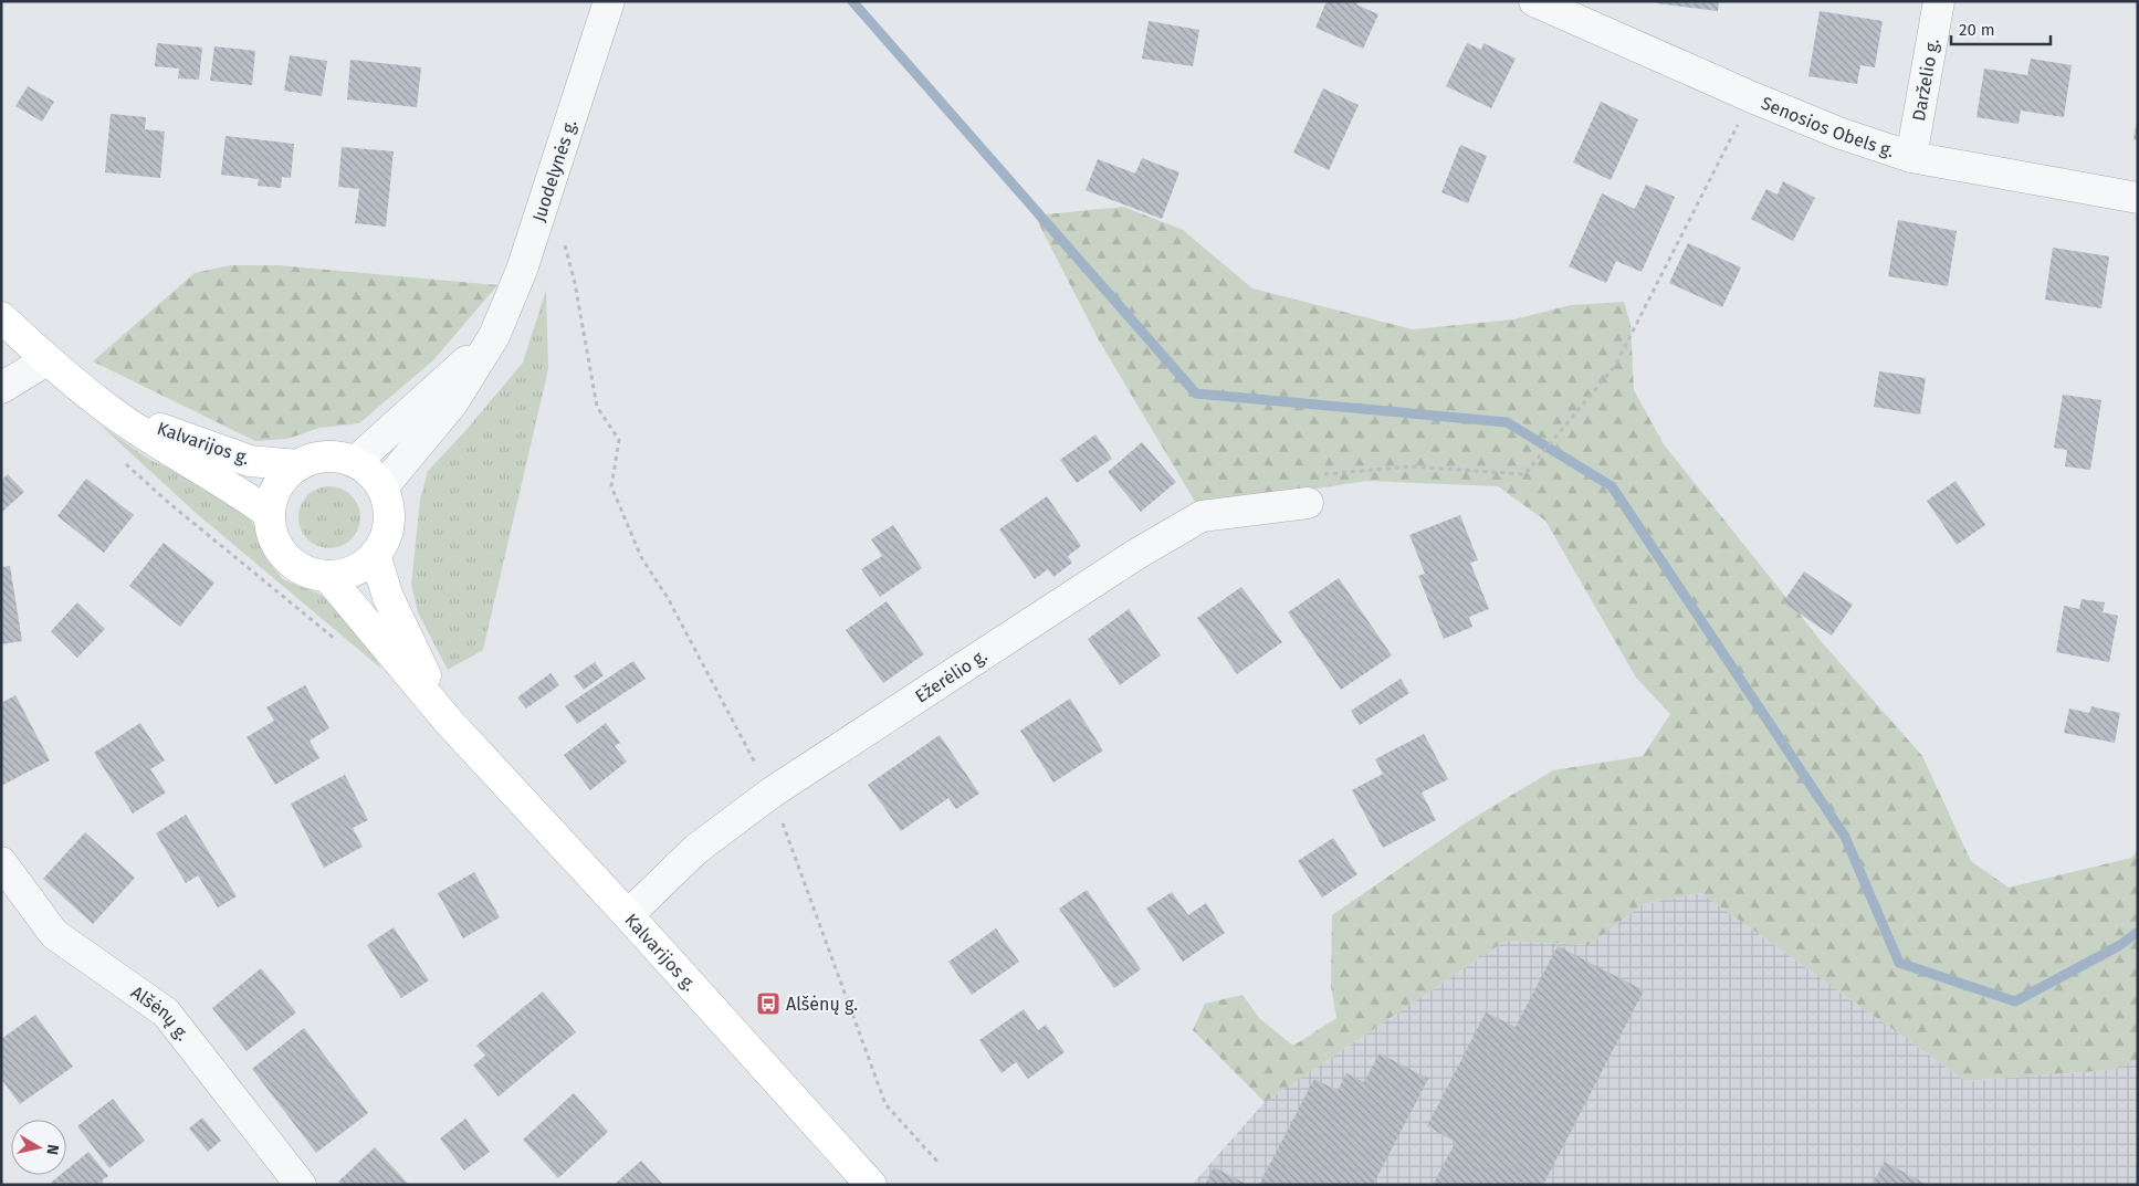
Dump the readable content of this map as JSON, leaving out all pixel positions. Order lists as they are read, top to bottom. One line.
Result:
{"streets":{"main road":["Kalvarijos g."],"street":["Darželio g.","Senosios Obels g.","Juodelynės g.","Ežerėlio g.","Alšėnų g."]},"crossings":[["Darželio g.","Senosios Obels g."],["Juodelynės g.","Kalvarijos g."],["Kalvarijos g.","Ežerėlio g."]],"places":{"bus stop":["Alšėnų g."]},"scale_bar":"20 m","north":"right"}
